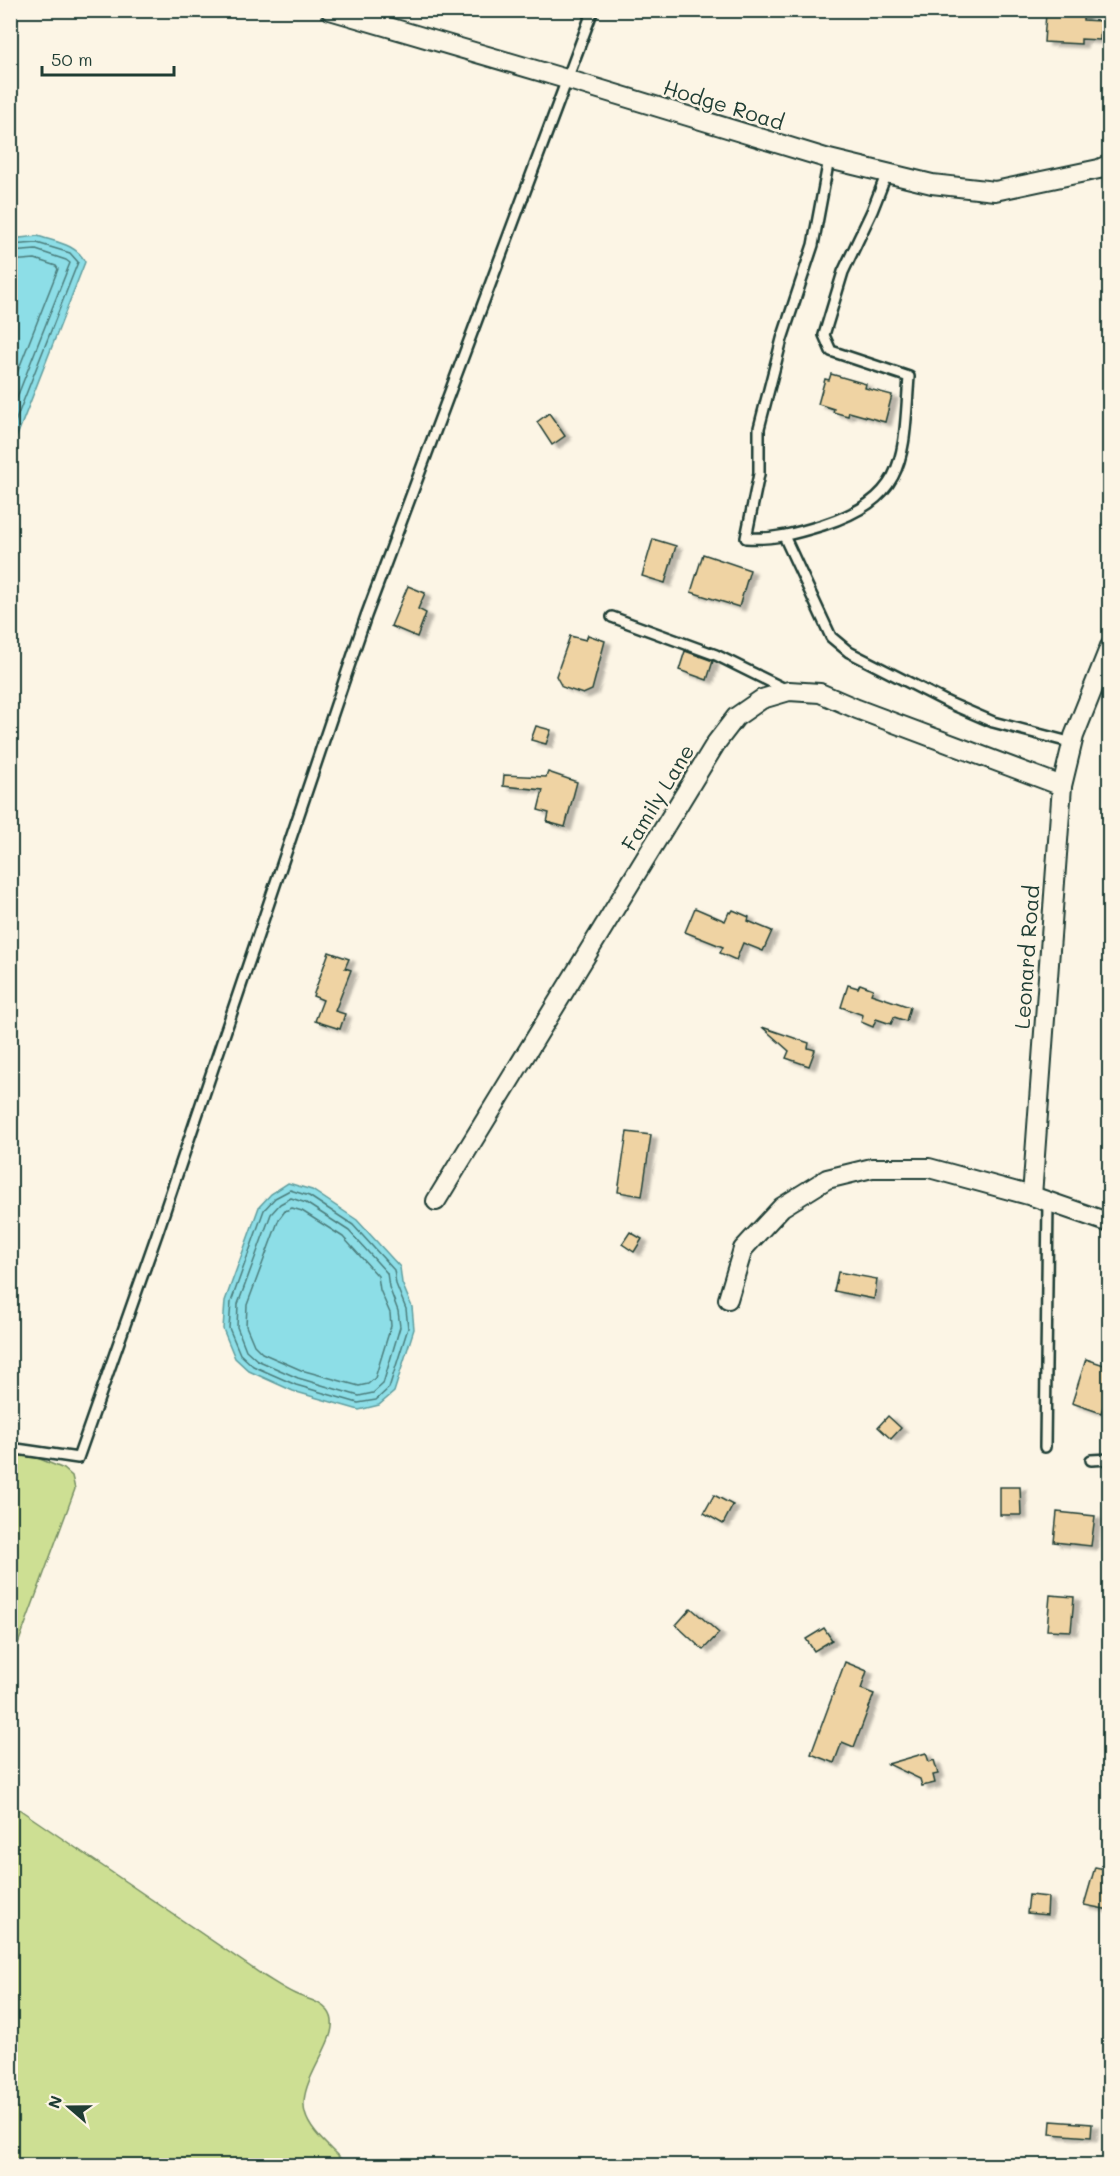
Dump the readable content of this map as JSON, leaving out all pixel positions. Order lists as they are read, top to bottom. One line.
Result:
{"streets":{"street":["Hodge Road","Family Lane","Leonard Road"]},"crossings":[["Family Lane","Leonard Road"]],"scale_bar":"50 m","north":"left"}
